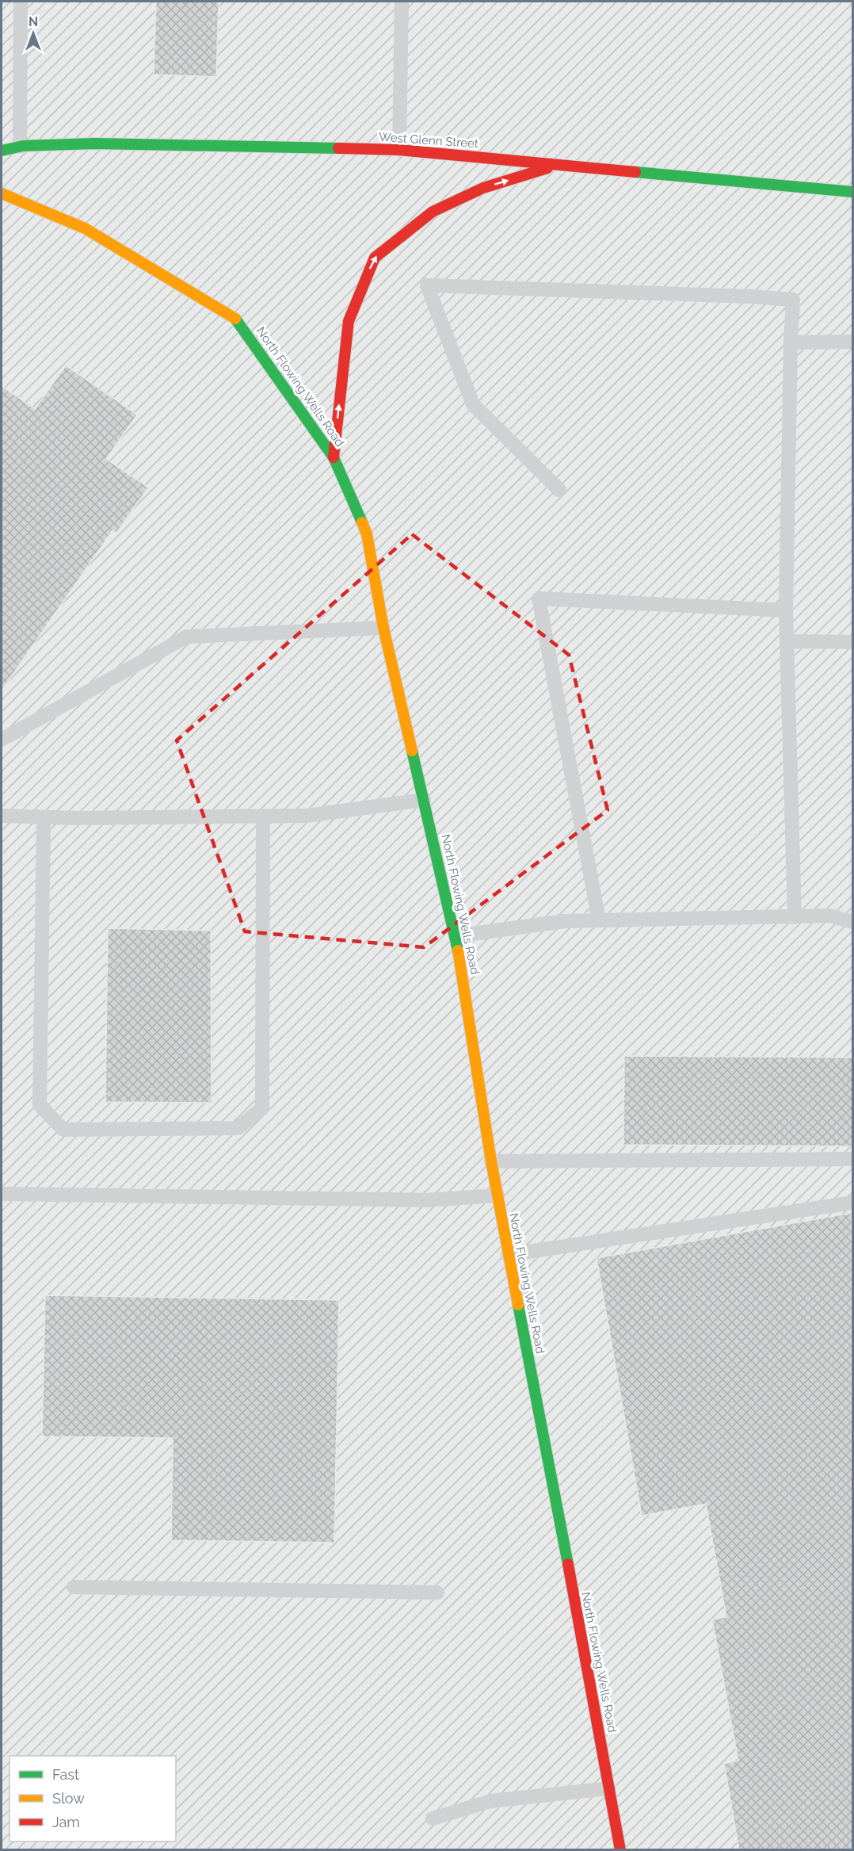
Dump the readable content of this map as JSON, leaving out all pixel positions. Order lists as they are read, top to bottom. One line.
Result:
{"streets":{"street":["West Glenn Street","North Flowing Wells Road"]},"legend":["Fast","Slow","Jam"],"north":"top"}
